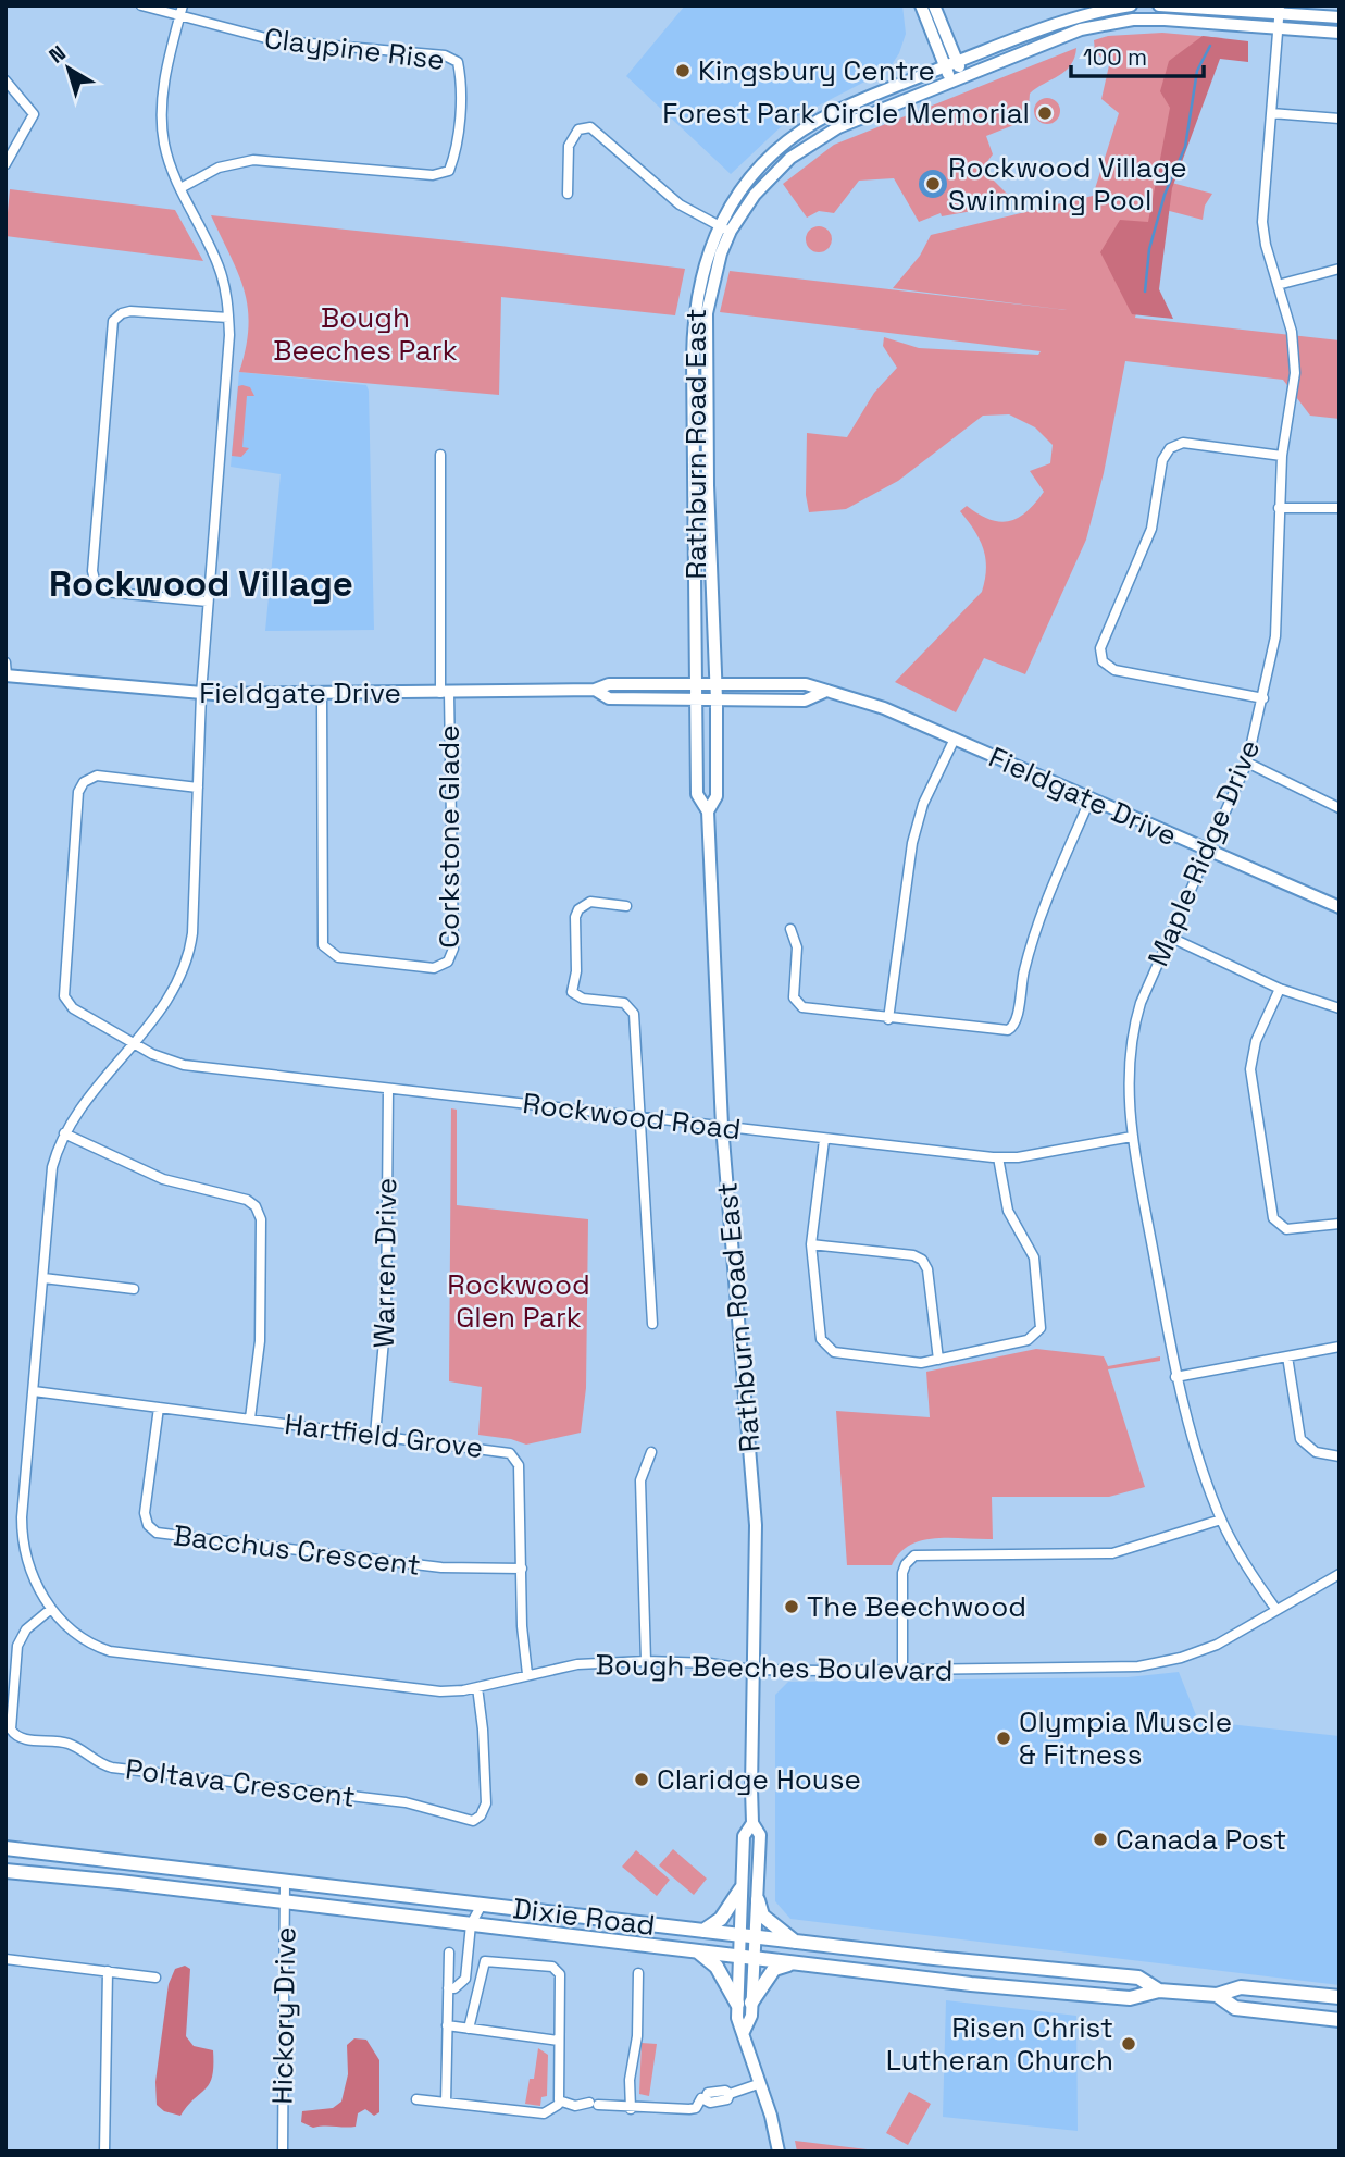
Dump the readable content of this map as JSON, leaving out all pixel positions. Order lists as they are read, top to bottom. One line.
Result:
{"streets":{"main road":["Dixie Road"],"street":["Claypine Rise","Rathburn Road East","Fieldgate Drive","Corkstone Glade","Maple Ridge Drive","Rockwood Road","Warren Drive","Hartfield Grove","Bacchus Crescent","Bough Beeches Boulevard","Poltava Crescent","Hickory Drive"]},"crossings":[["Claypine Rise","Bough Beeches Boulevard"],["Rathburn Road East","Fieldgate Drive"],["Rathburn Road East","Maple Ridge Drive"],["Rathburn Road East","Rockwood Road"],["Rathburn Road East","Bough Beeches Boulevard"],["Rathburn Road East","Dixie Road"],["Fieldgate Drive","Corkstone Glade"],["Fieldgate Drive","Maple Ridge Drive"],["Fieldgate Drive","Bough Beeches Boulevard"],["Maple Ridge Drive","Rockwood Road"],["Maple Ridge Drive","Bough Beeches Boulevard"],["Rockwood Road","Warren Drive"],["Rockwood Road","Bough Beeches Boulevard"],["Warren Drive","Hartfield Grove"],["Hartfield Grove","Bacchus Crescent"],["Hartfield Grove","Bough Beeches Boulevard"],["Bough Beeches Boulevard","Poltava Crescent"],["Dixie Road","Hickory Drive"]],"districts":["Rockwood Village"],"parks":["Bough Beeches Park","Rockwood Glen Park"],"places":["Kingsbury Centre","Forest Park Circle Memorial","Rockwood Village Swimming Pool","The Beechwood","Olympia Muscle & Fitness","Claridge House","Canada Post","Risen Christ Lutheran Church"],"scale_bar":"100 m","north":"top left"}
